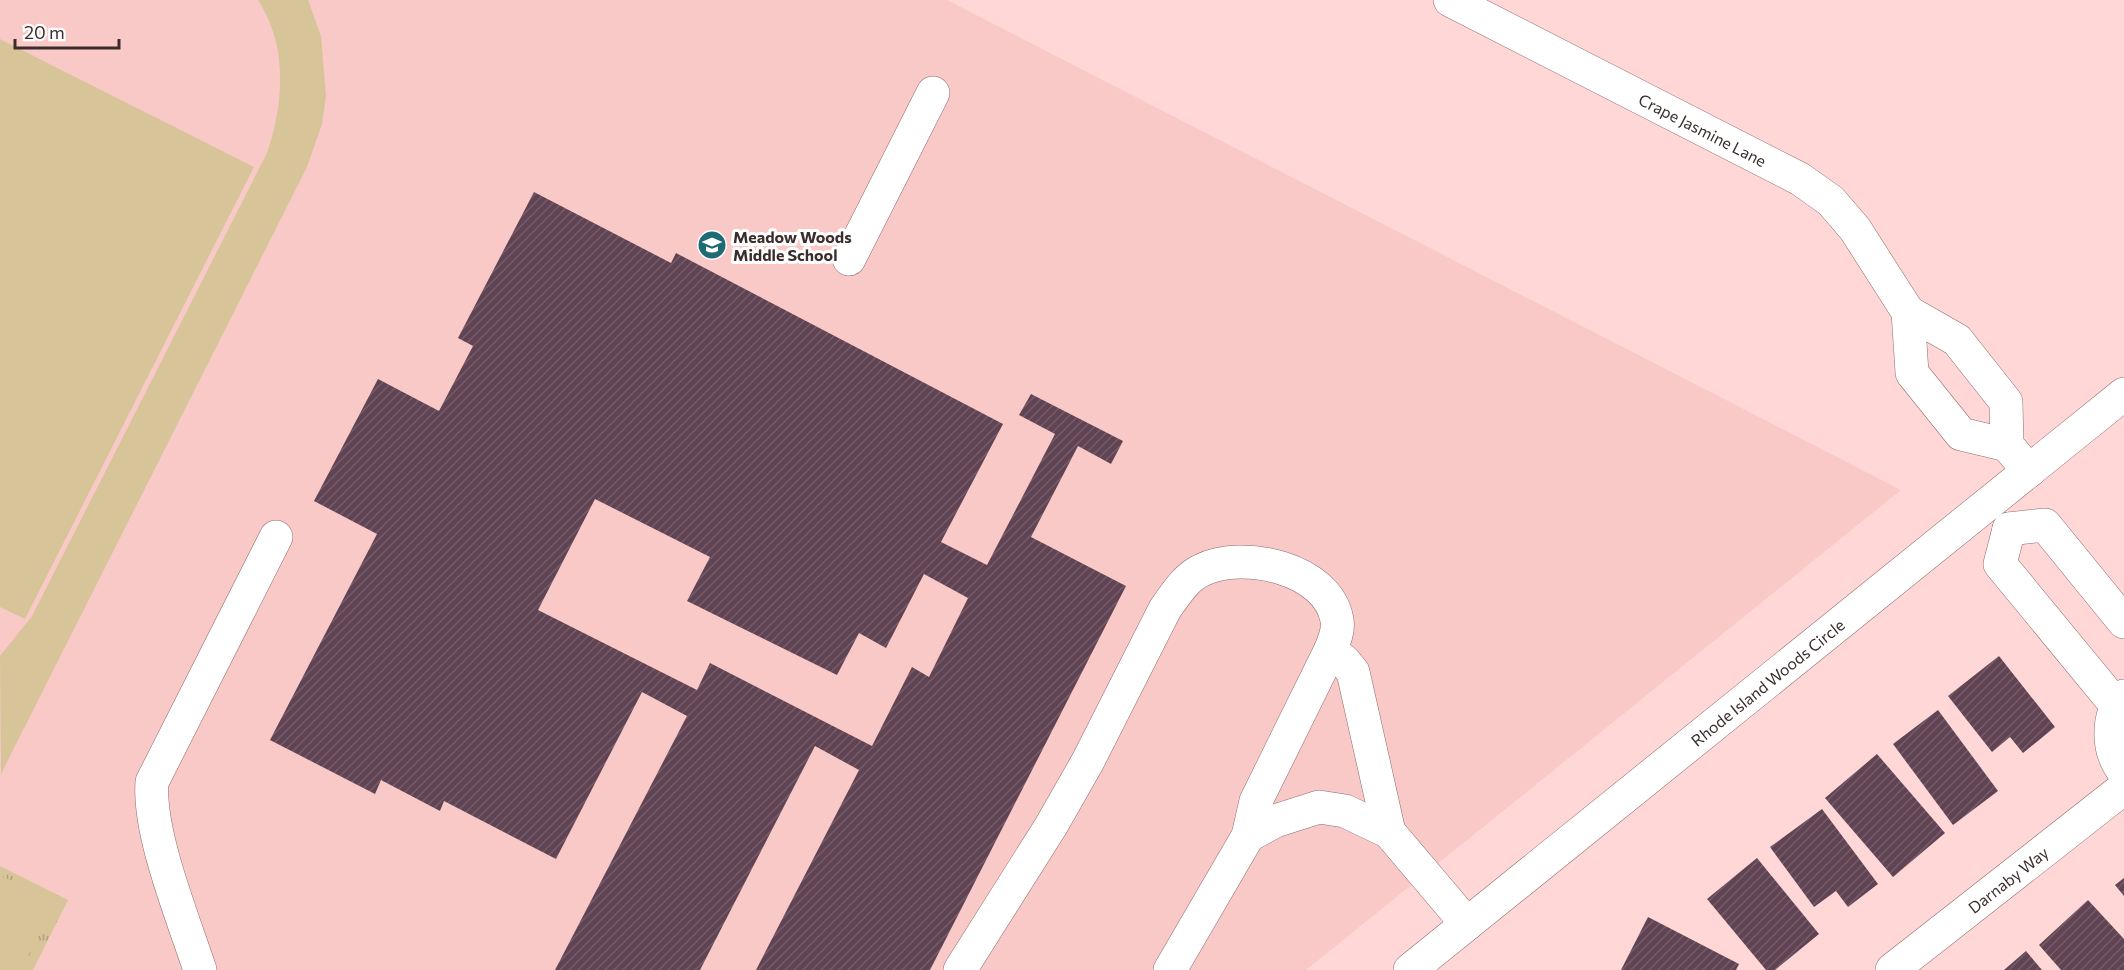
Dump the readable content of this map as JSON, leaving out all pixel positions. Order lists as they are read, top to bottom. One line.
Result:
{"streets":{"street":["Crape Jasmine Lane","Rhode Island Woods Circle","Darnaby Way"]},"places":{"school or university":["Meadow Woods Middle School"]},"scale_bar":"20 m"}
